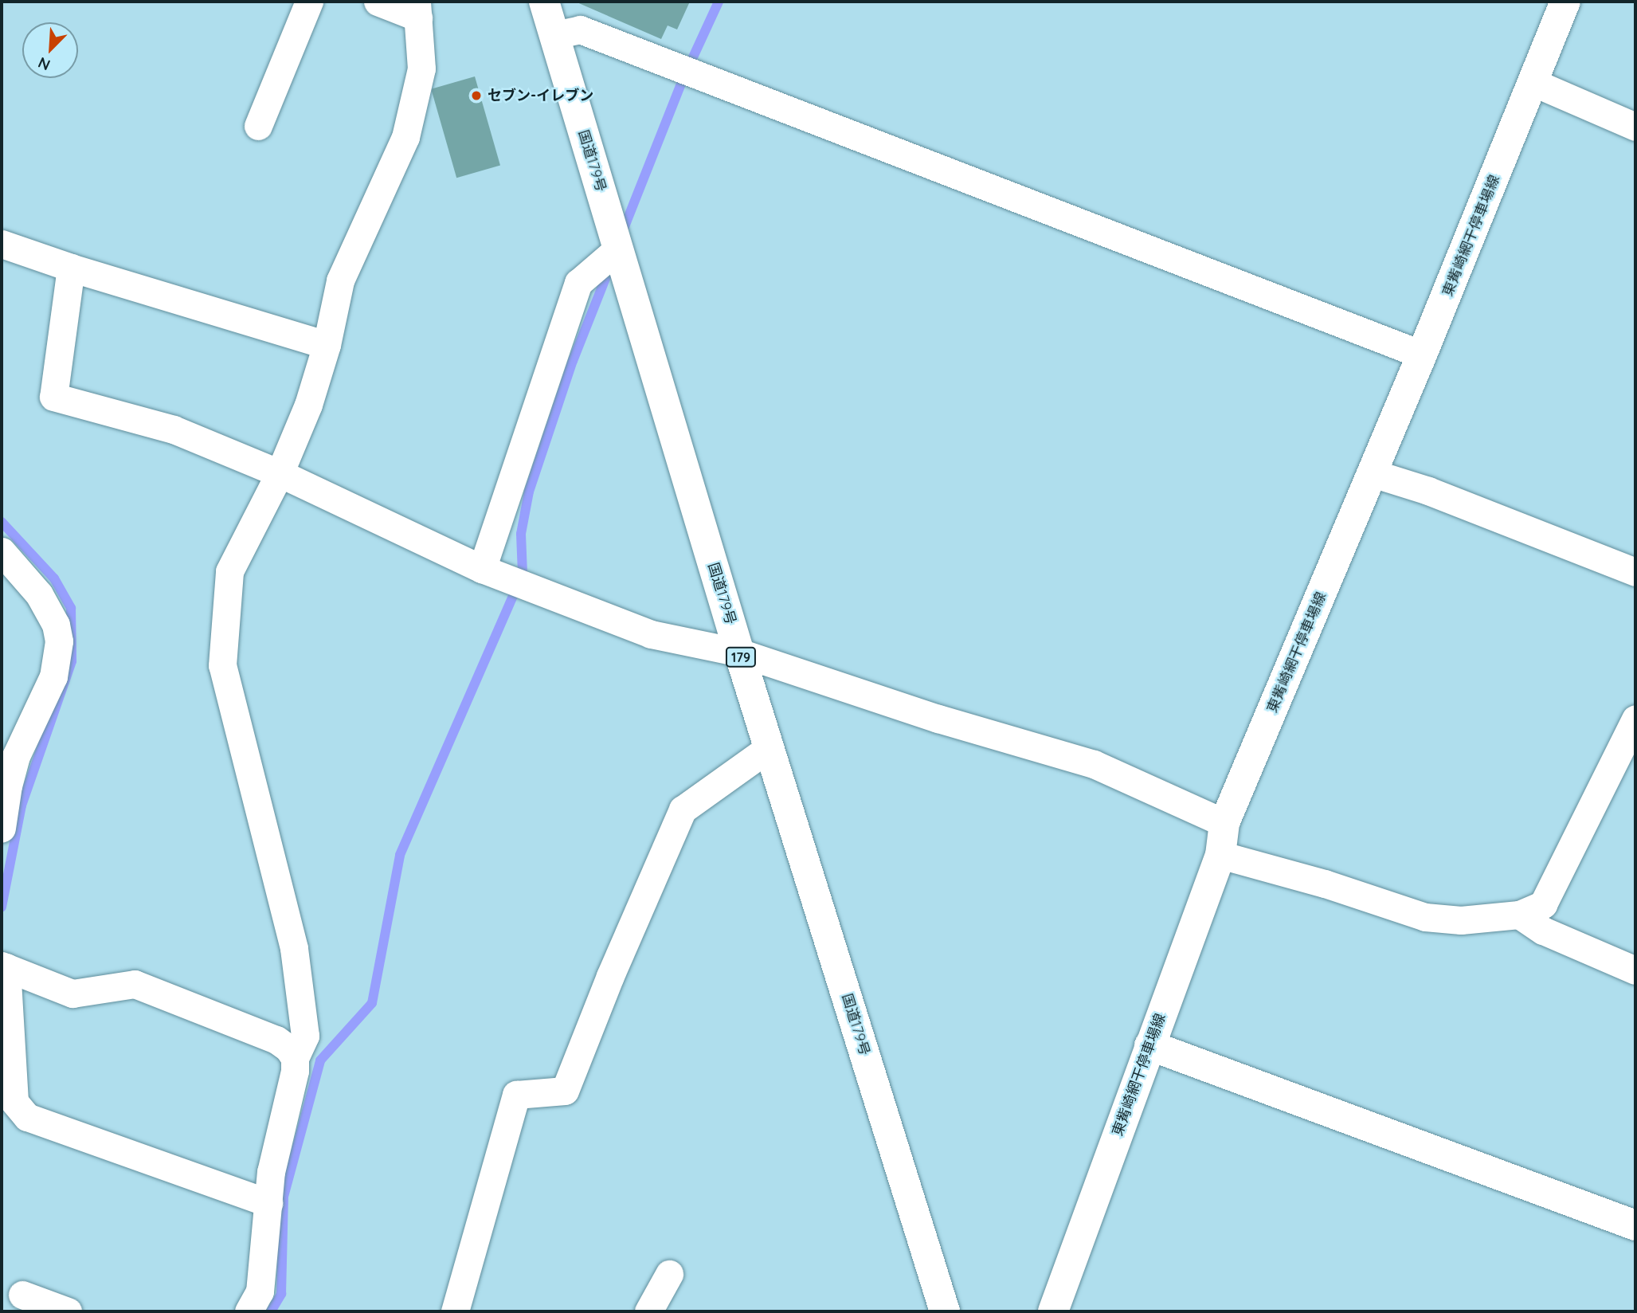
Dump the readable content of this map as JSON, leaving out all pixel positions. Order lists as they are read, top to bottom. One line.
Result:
{"streets":{"main road":["国道179号","東觜崎網干停車場線","179"]},"places":["セブン-イレブン"],"north":"bottom left"}
